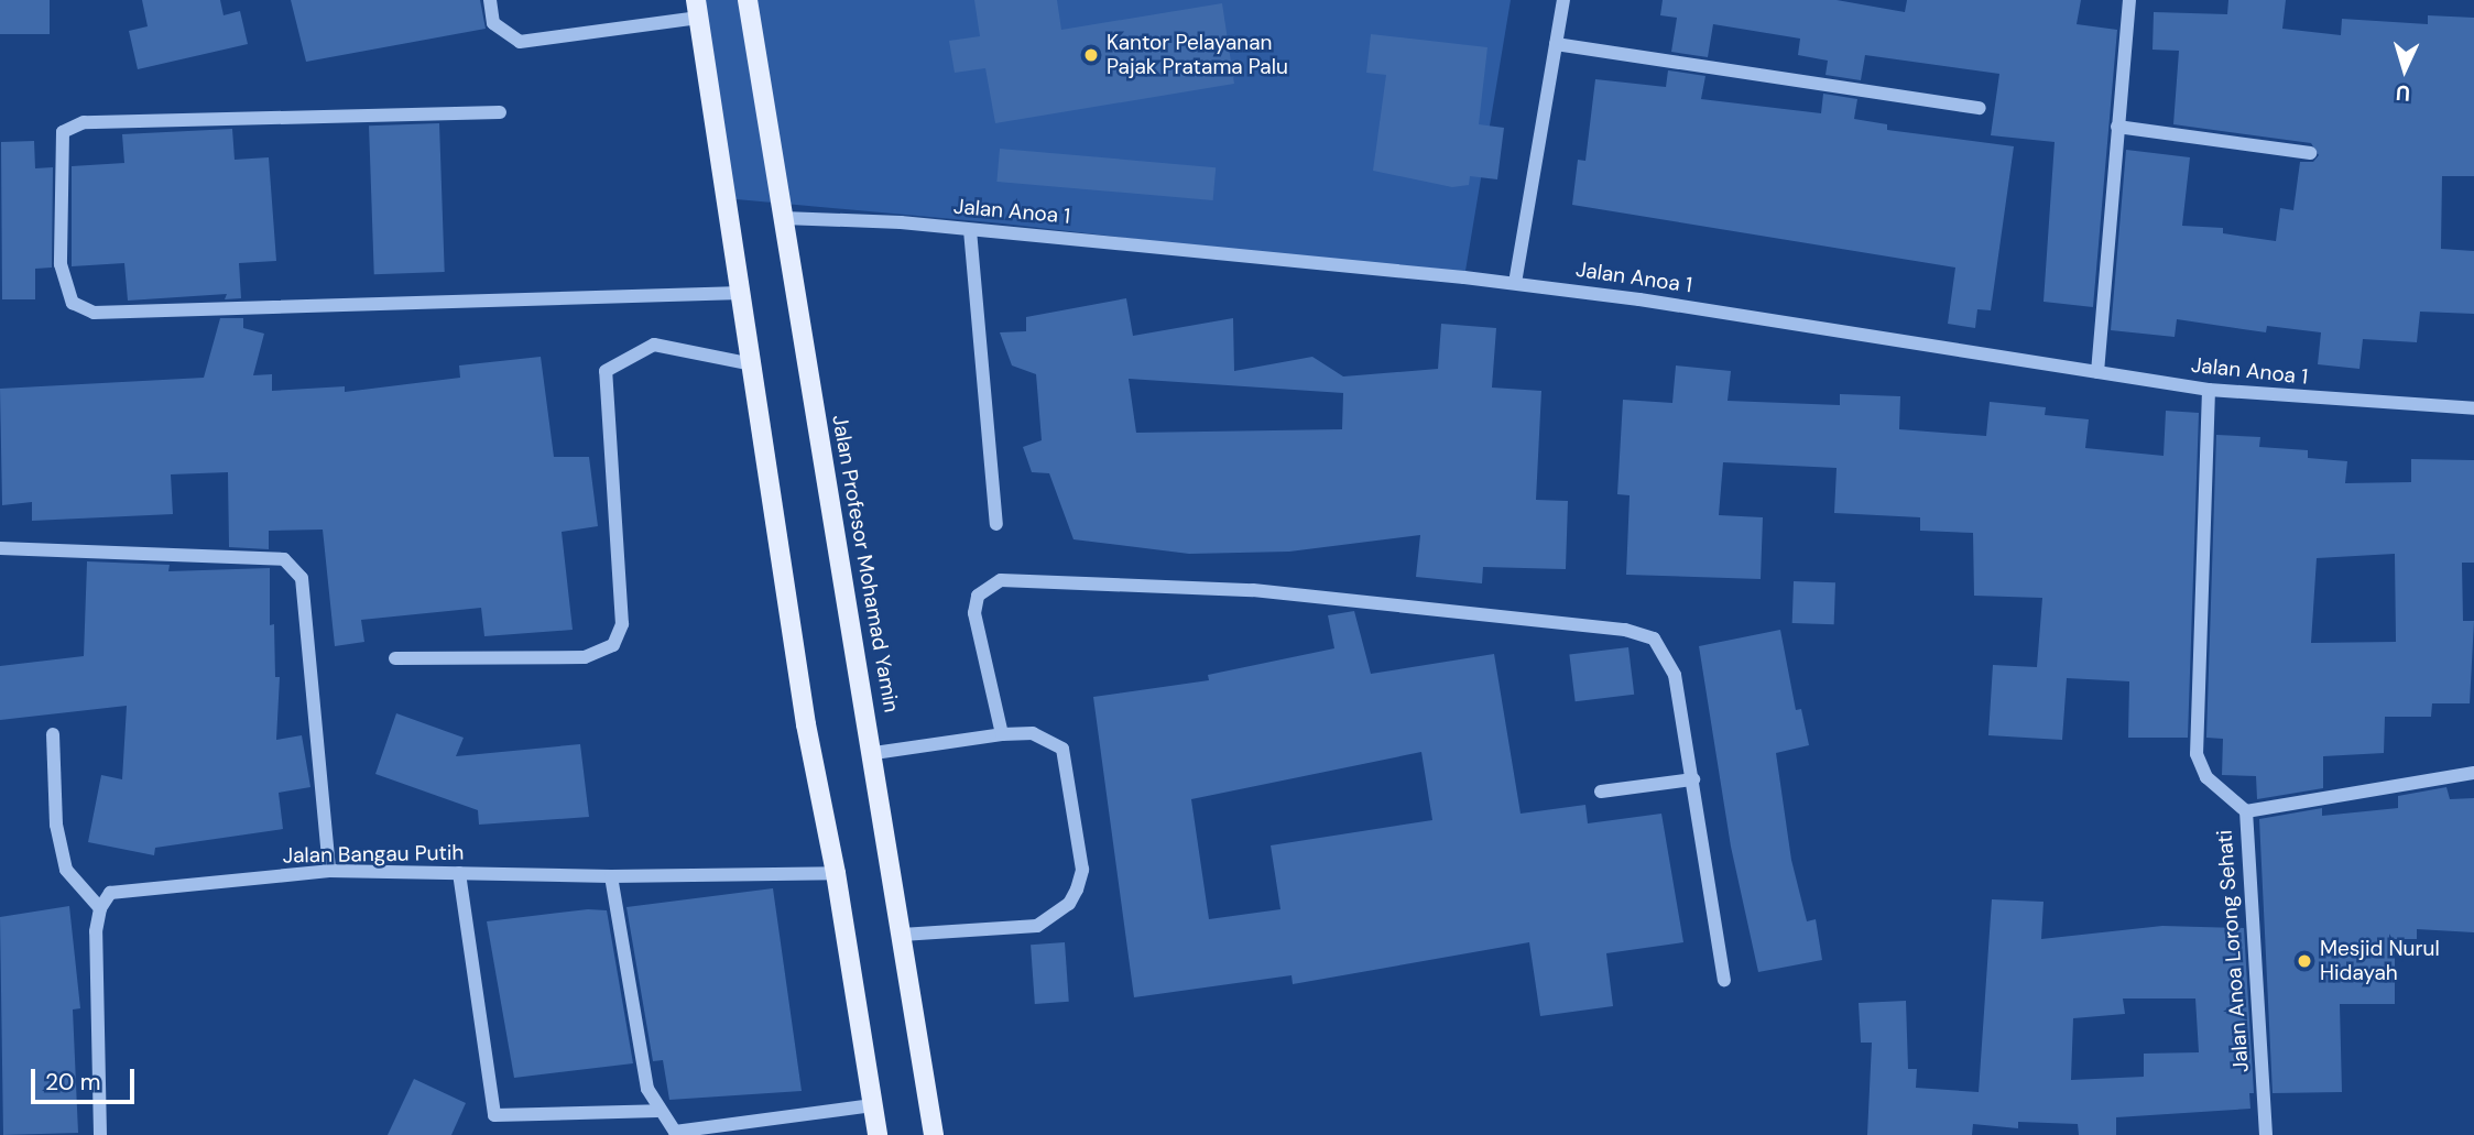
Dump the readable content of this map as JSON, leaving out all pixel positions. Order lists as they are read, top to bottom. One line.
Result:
{"streets":{"main road":["Jalan Profesor Mohamad Yamin"],"street":["Jalan Anoa 1","Jalan Bangau Putih","Jalan Anoa Lorong Sehati"]},"crossings":[["Jalan Anoa 1","Jalan Profesor Mohamad Yamin"]],"places":["Kantor Pelayanan Pajak Pratama Palu","Mesjid Nurul Hidayah"],"scale_bar":"20 m","north":"bottom"}
